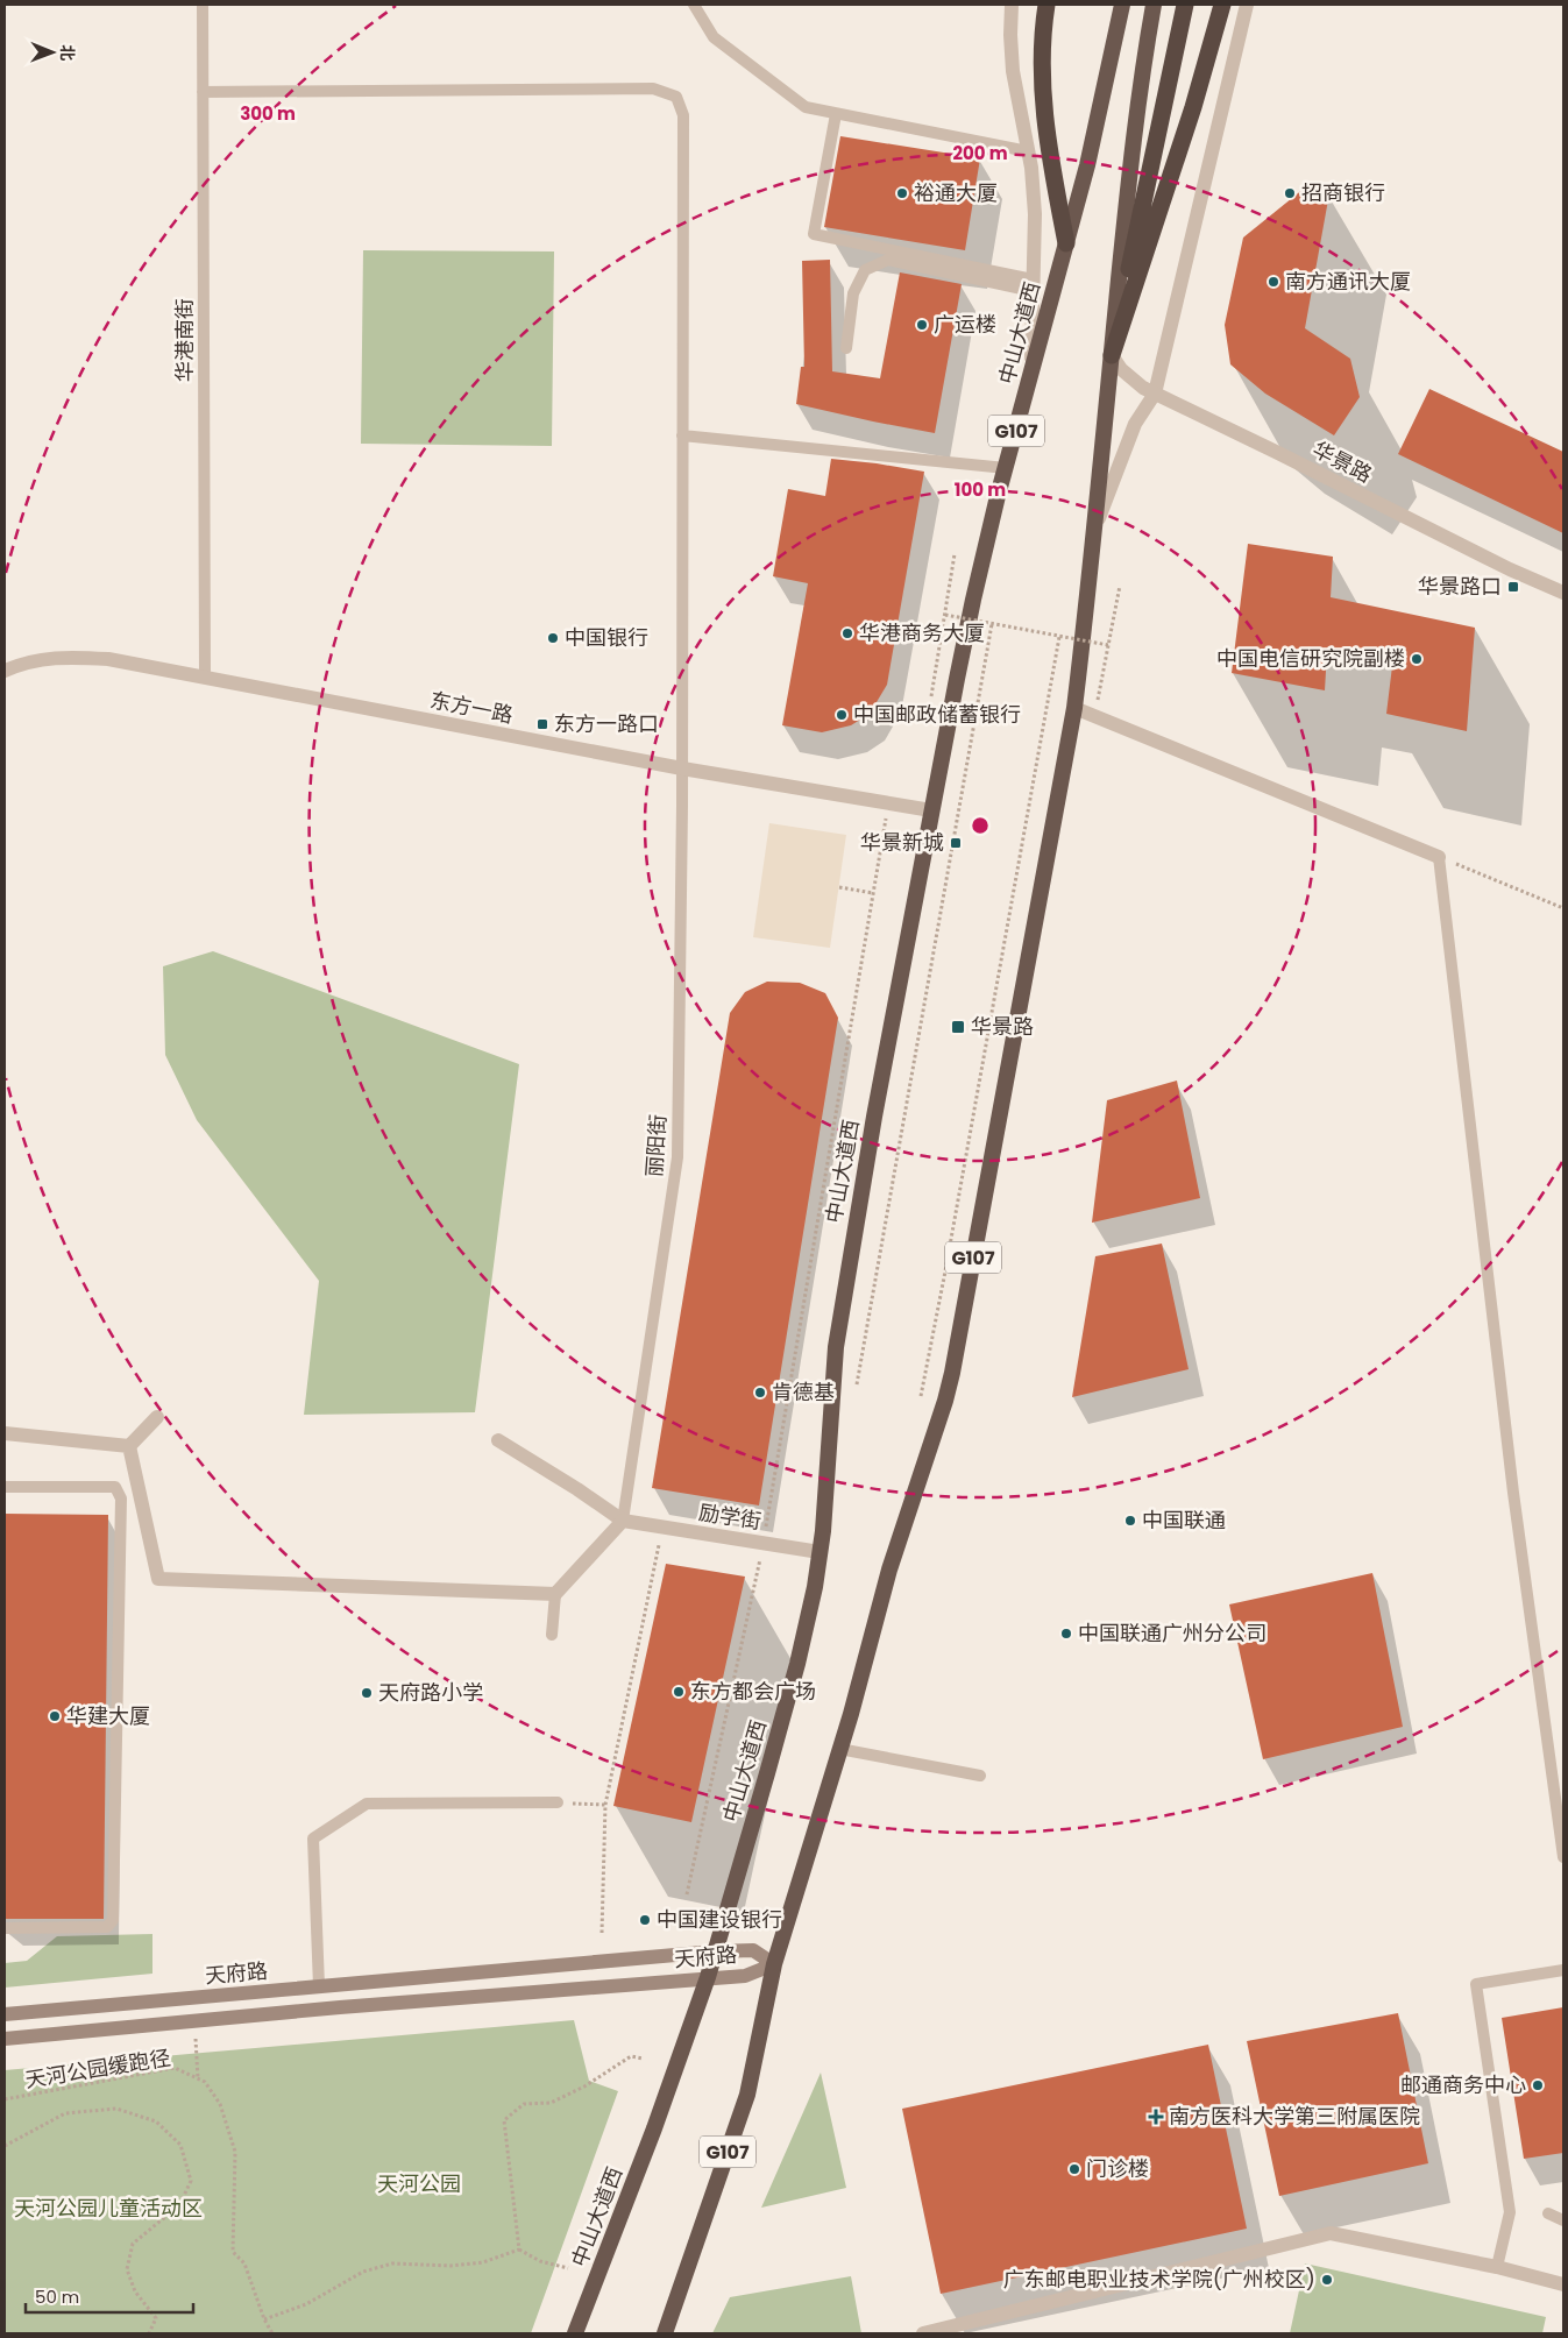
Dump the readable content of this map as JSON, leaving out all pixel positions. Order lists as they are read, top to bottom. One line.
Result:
{"streets":{"highway":["中山大道西","G107"],"main road":["天府路"],"street":["华景路","东方一路","励学街"],"lane":["华港南街","丽阳街"],"path":["天河公园缓跑径"]},"crossings":[["中山大道西","东方一路"],["中山大道西","励学街"],["中山大道西","天府路"],["华港南街","东方一路"],["华港南街","丽阳街"],["G107","华景路"],["G107","天府路"],["东方一路","丽阳街"],["丽阳街","励学街"]],"parks":["天河公园","天河公园儿童活动区"],"places":{"other":["裕通大厦","招商银行","南方通讯大厦","广运楼","华港商务大厦","中国银行","中国电信研究院副楼","中国邮政储蓄银行","肯德基","中国联通","中国联通广州分公司","东方都会广场","天府路小学","华建大厦","中国建设银行","邮通商务中心","门诊楼","广东邮电职业技术学院(广州校区)"],"transit":["华景路口","东方一路口","华景新城","华景路"],"health":["南方医科大学第三附属医院"]},"scale_bar":"50 m","north":"right","rings":["300 m","200 m","100 m"]}
